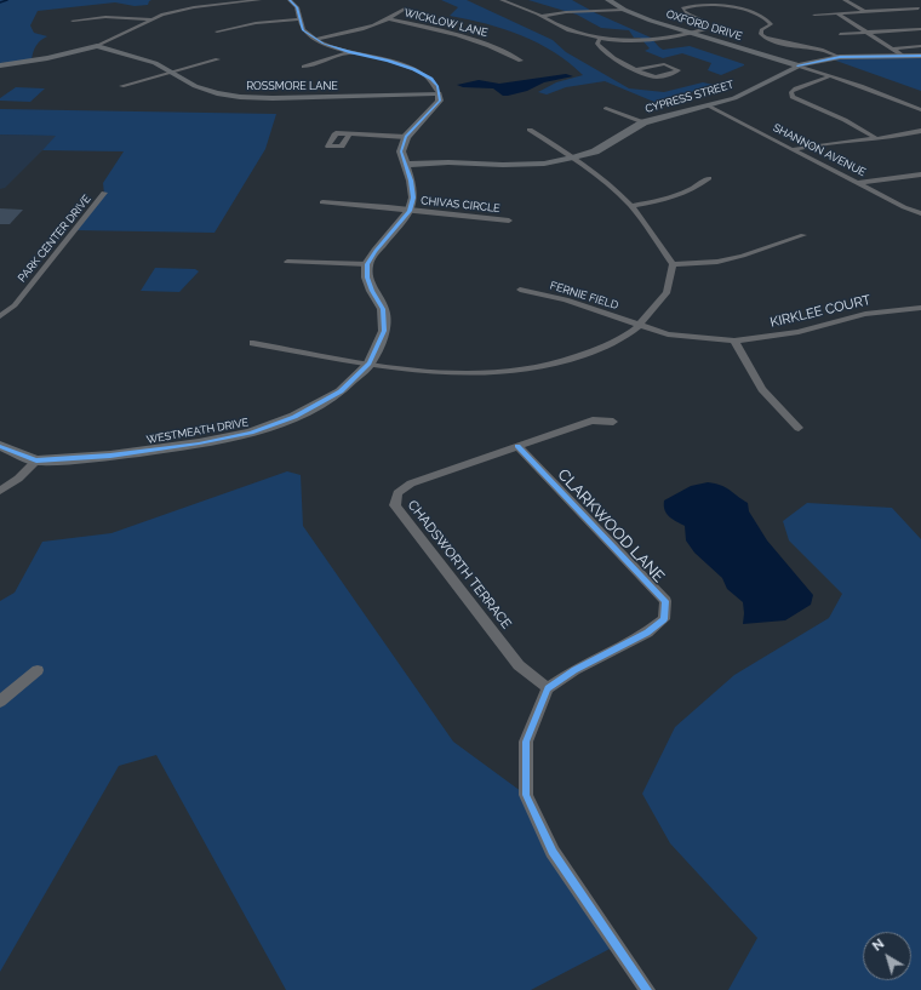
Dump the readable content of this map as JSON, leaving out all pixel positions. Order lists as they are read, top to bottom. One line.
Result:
{"streets":{"street":["WICKLOW LANE","OXFORD DRIVE","ROSSMORE LANE","CYPRESS STREET","SHANNON AVENUE","CHIVAS CIRCLE","PARK CENTER DRIVE","FERNIE FIELD","KIRKLEE COURT","WESTMEATH DRIVE","CLARKWOOD LANE","CHADSWORTH TERRACE"]},"crossings":[["OXFORD DRIVE","CYPRESS STREET"],["CYPRESS STREET","SHANNON AVENUE"],["FERNIE FIELD","KIRKLEE COURT"],["CLARKWOOD LANE","CHADSWORTH TERRACE"]],"north":"top left"}
